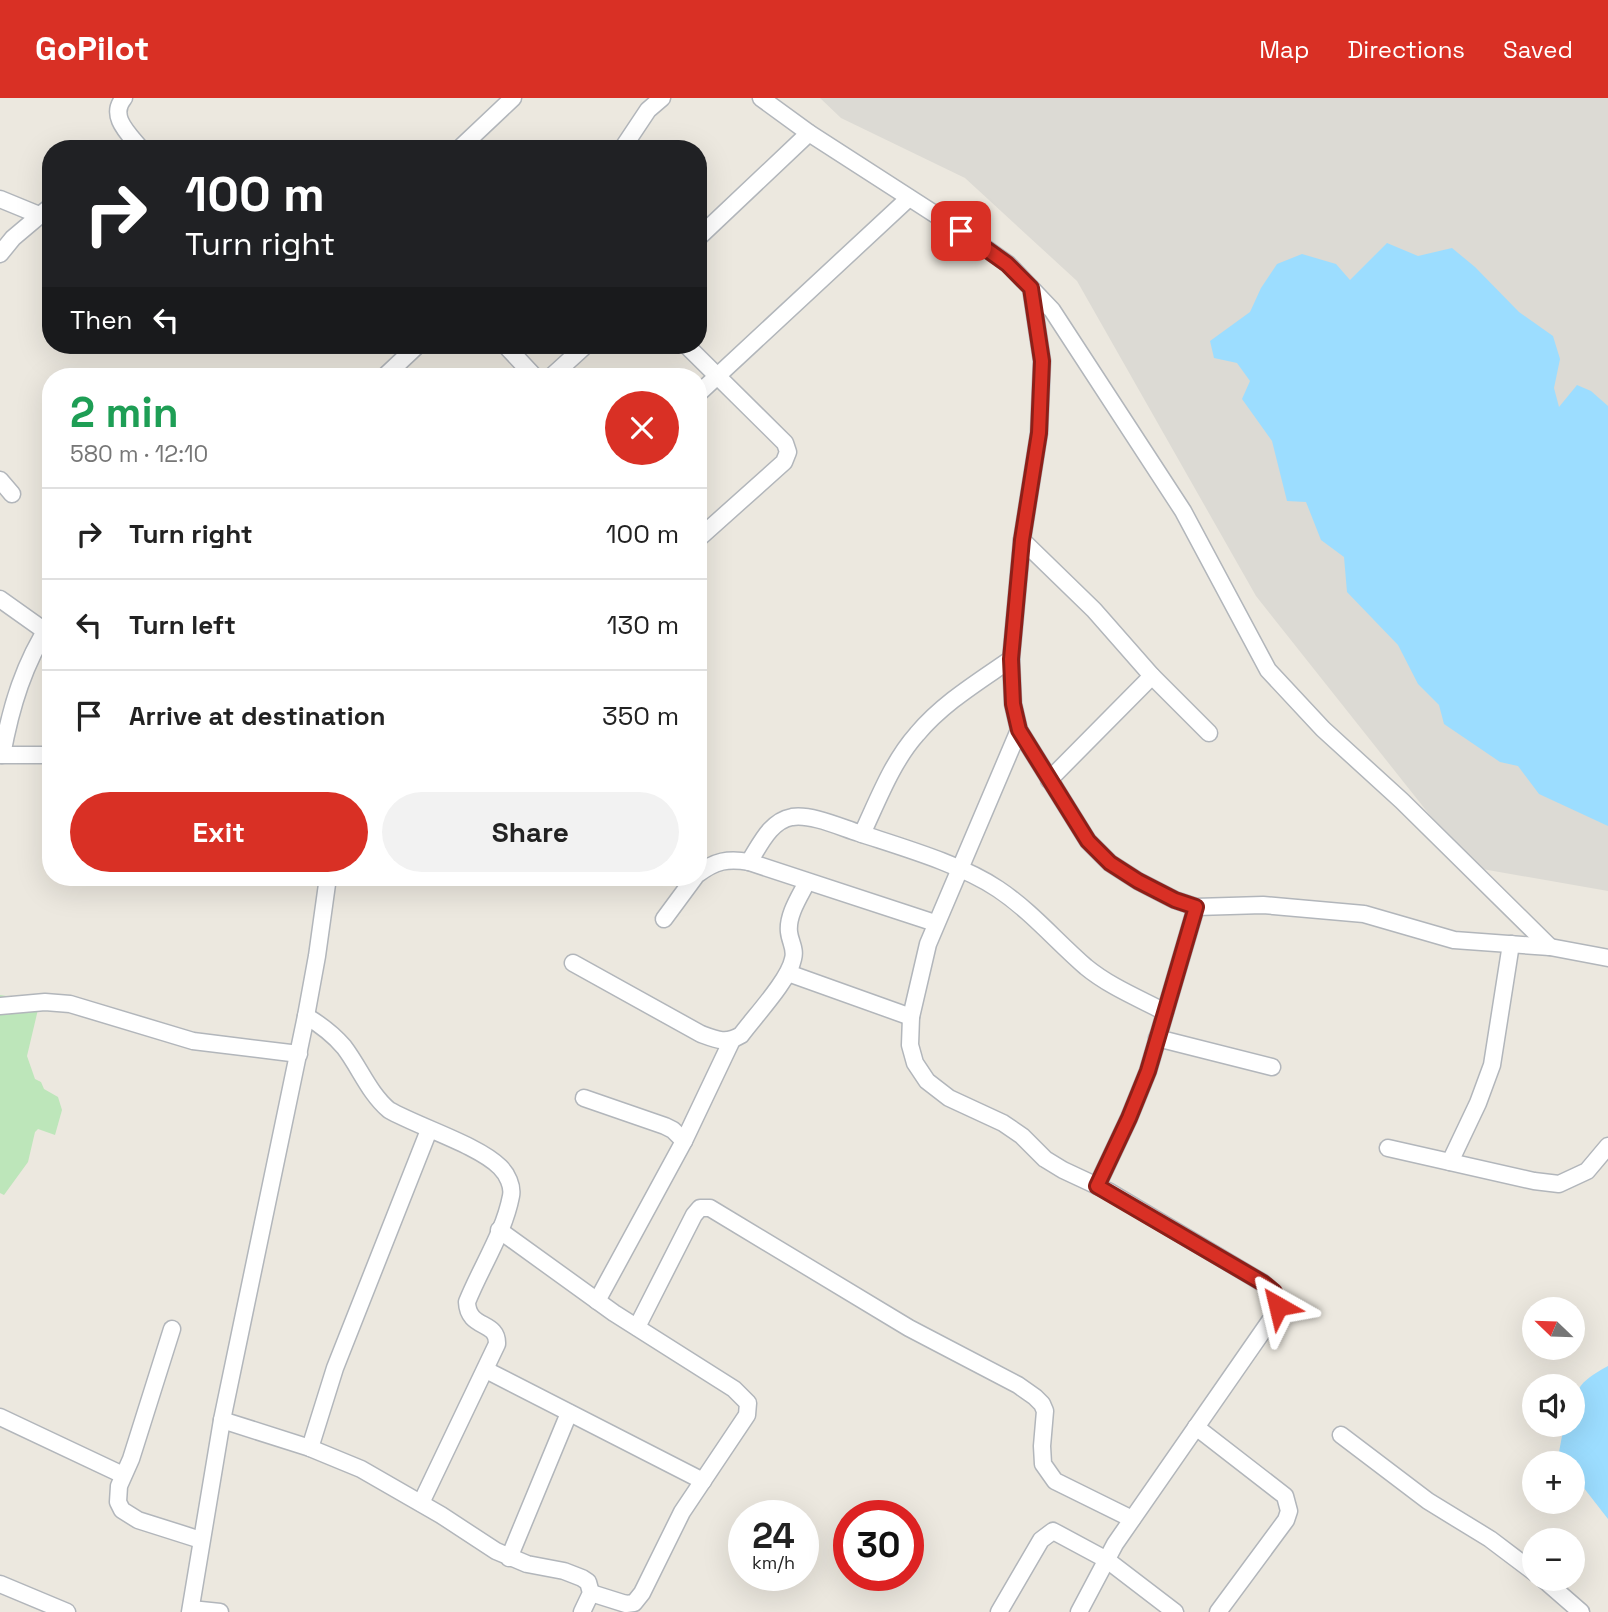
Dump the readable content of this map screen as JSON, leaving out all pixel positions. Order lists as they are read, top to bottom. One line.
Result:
{"north":"top left","page":{"header":"GoPilot","nav":["Map","Directions","Saved"],"turn":["100 m","Turn right"],"then":"Then","heading":["2 min","580 m · 12:10"],"list":[{"name":"Turn right","value":"100 m"},{"name":"Turn left","value":"130 m"},{"name":"Arrive at destination","value":"350 m"}],"buttons":["Exit","Share"],"map_buttons":["+","−"],"speed":"24 km/h","limit":"30"}}
